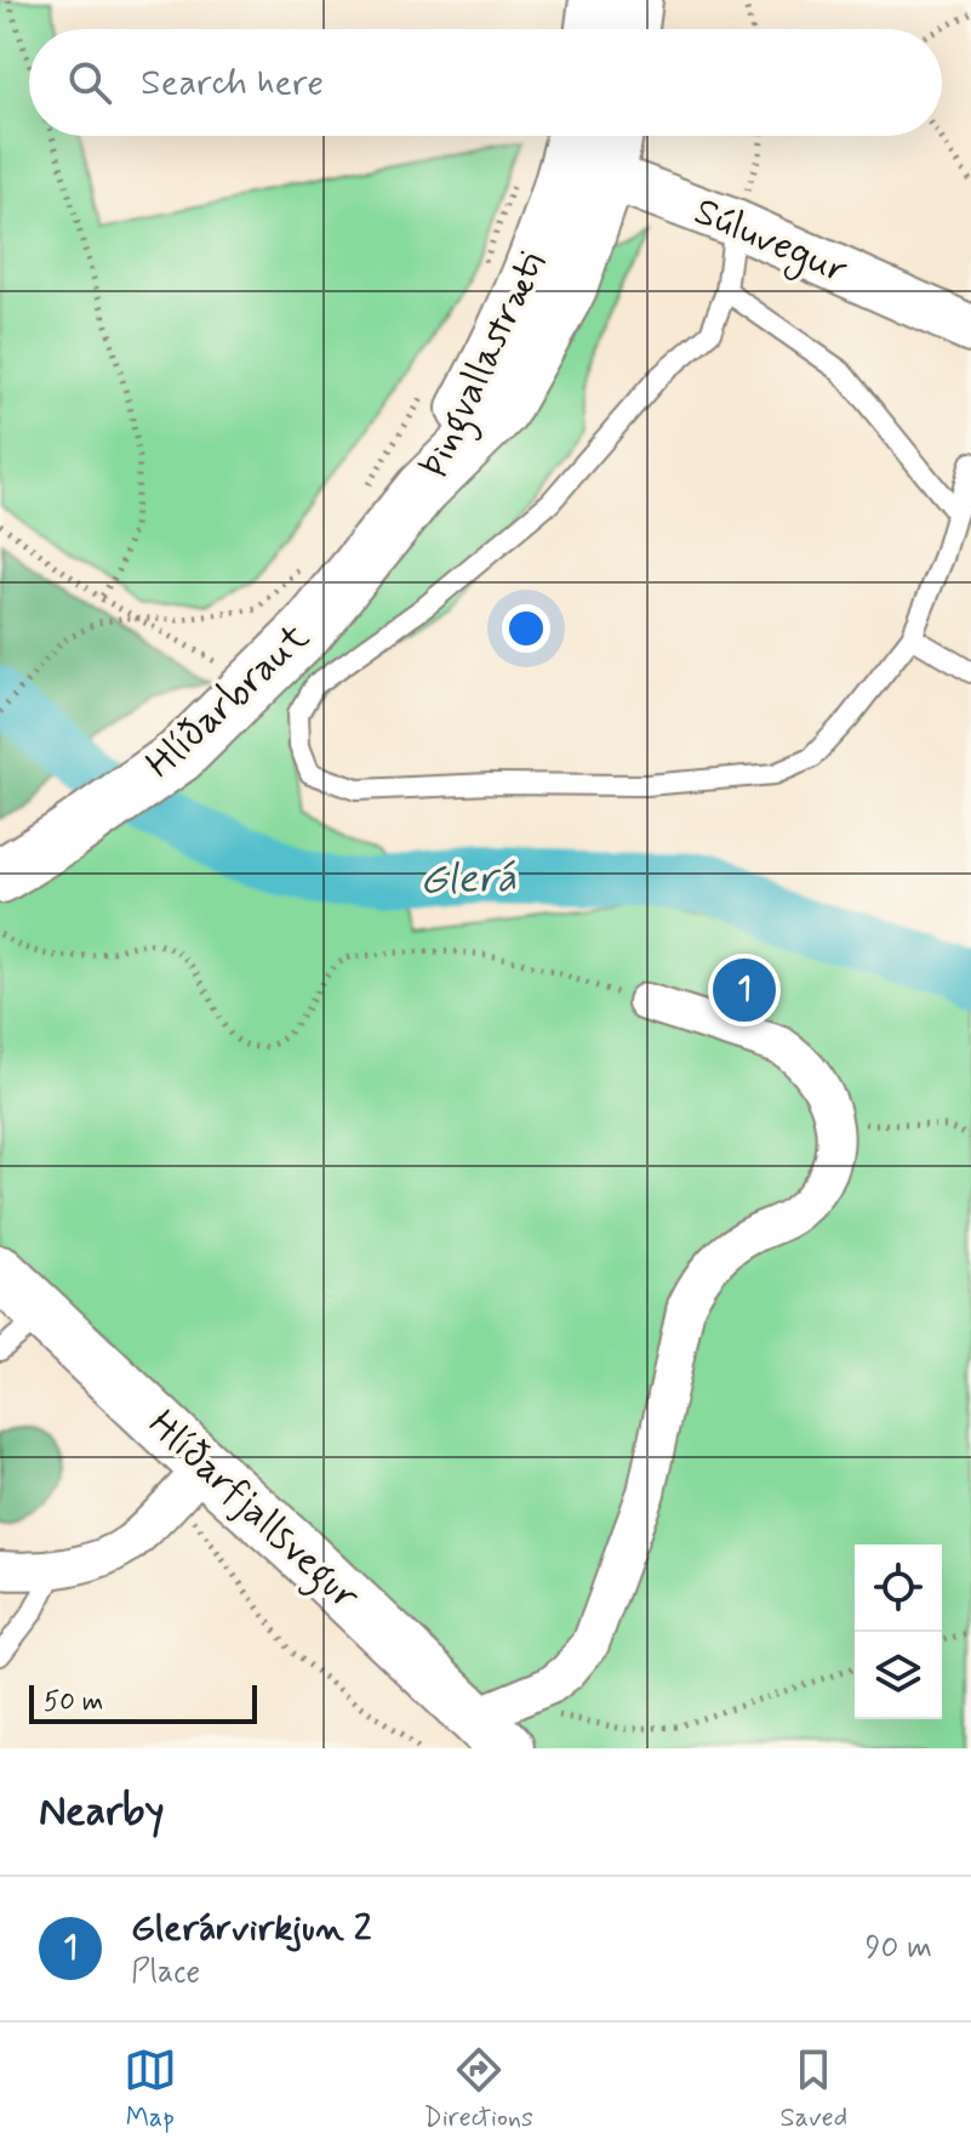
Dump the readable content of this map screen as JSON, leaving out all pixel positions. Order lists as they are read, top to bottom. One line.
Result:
{"streets":{"main road":["Þingvallastræti","Hlíðarbraut","Hlíðarfjallsvegur"],"street":["Súluvegur"]},"crossings":[["Súluvegur","Þingvallastræti"],["Þingvallastræti","Hlíðarbraut"]],"water":["Glerá"],"scale_bar":"50 m","page":{"search":"Search here","pins":"1","scale":"50 m","heading":"Nearby","list":[{"mark":"1","name":"Glerárvirkjun 2","note":"Place","value":"90 m"}],"nav":["Map","Directions","Saved"]}}
